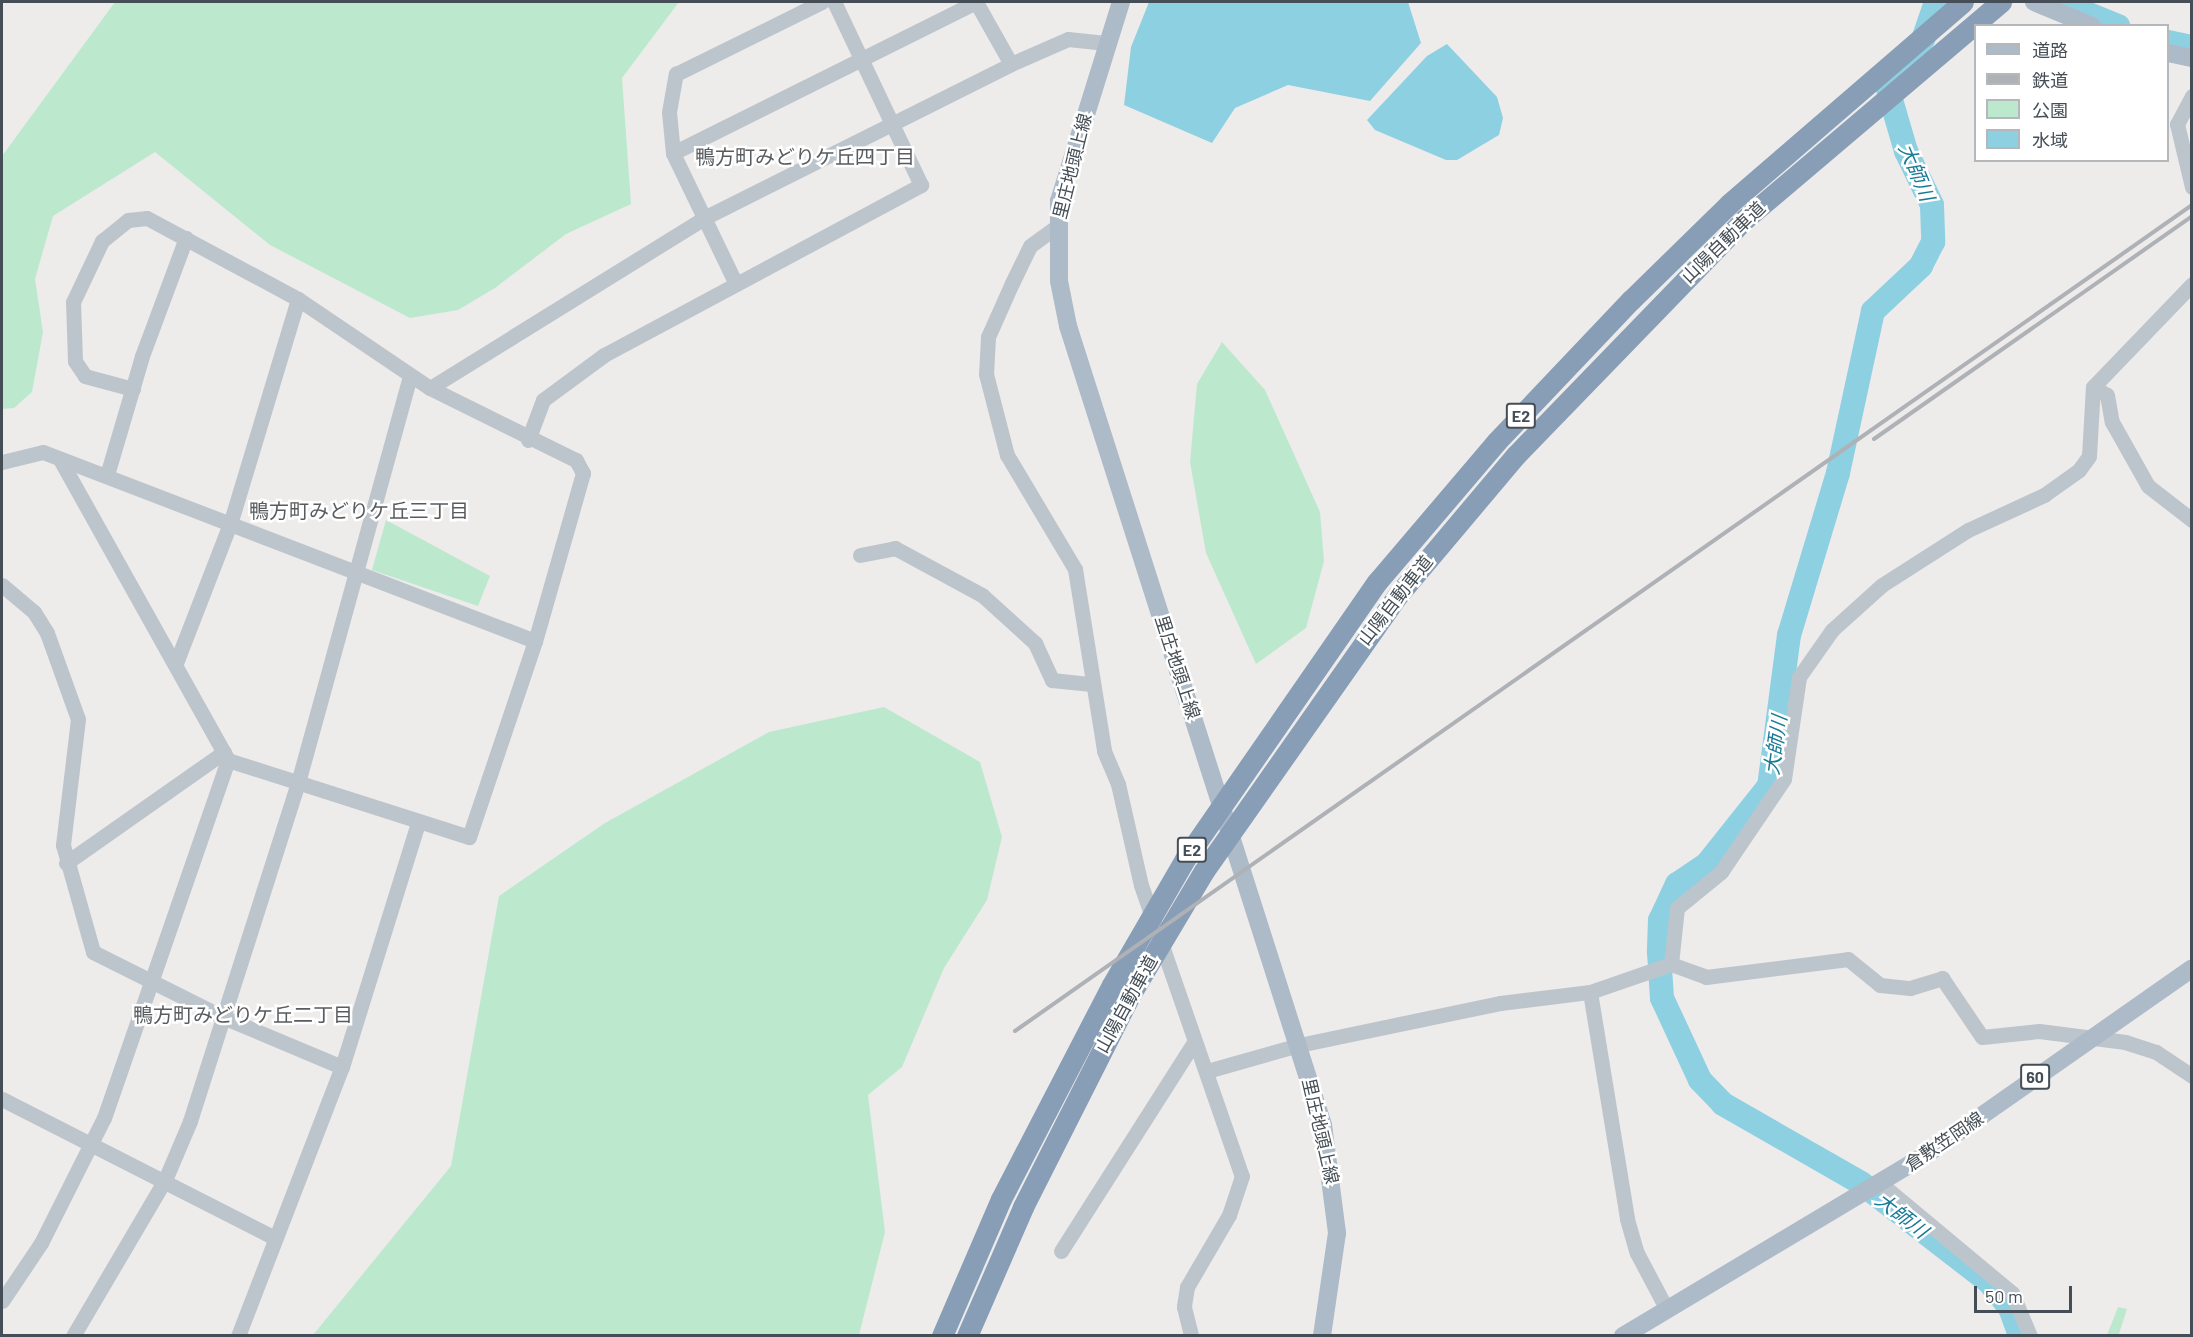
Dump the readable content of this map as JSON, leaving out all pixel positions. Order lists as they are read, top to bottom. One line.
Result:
{"streets":{"highway":["山陽自動車道","E2"],"main road":["里庄地頭上線","60","倉敷笠岡線"]},"districts":["鴨方町みどりケ丘四丁目","鴨方町みどりケ丘三丁目","鴨方町みどりケ丘二丁目"],"water":["大師川"],"legend":["道路","鉄道","公園","水域"],"scale_bar":"50 m"}
